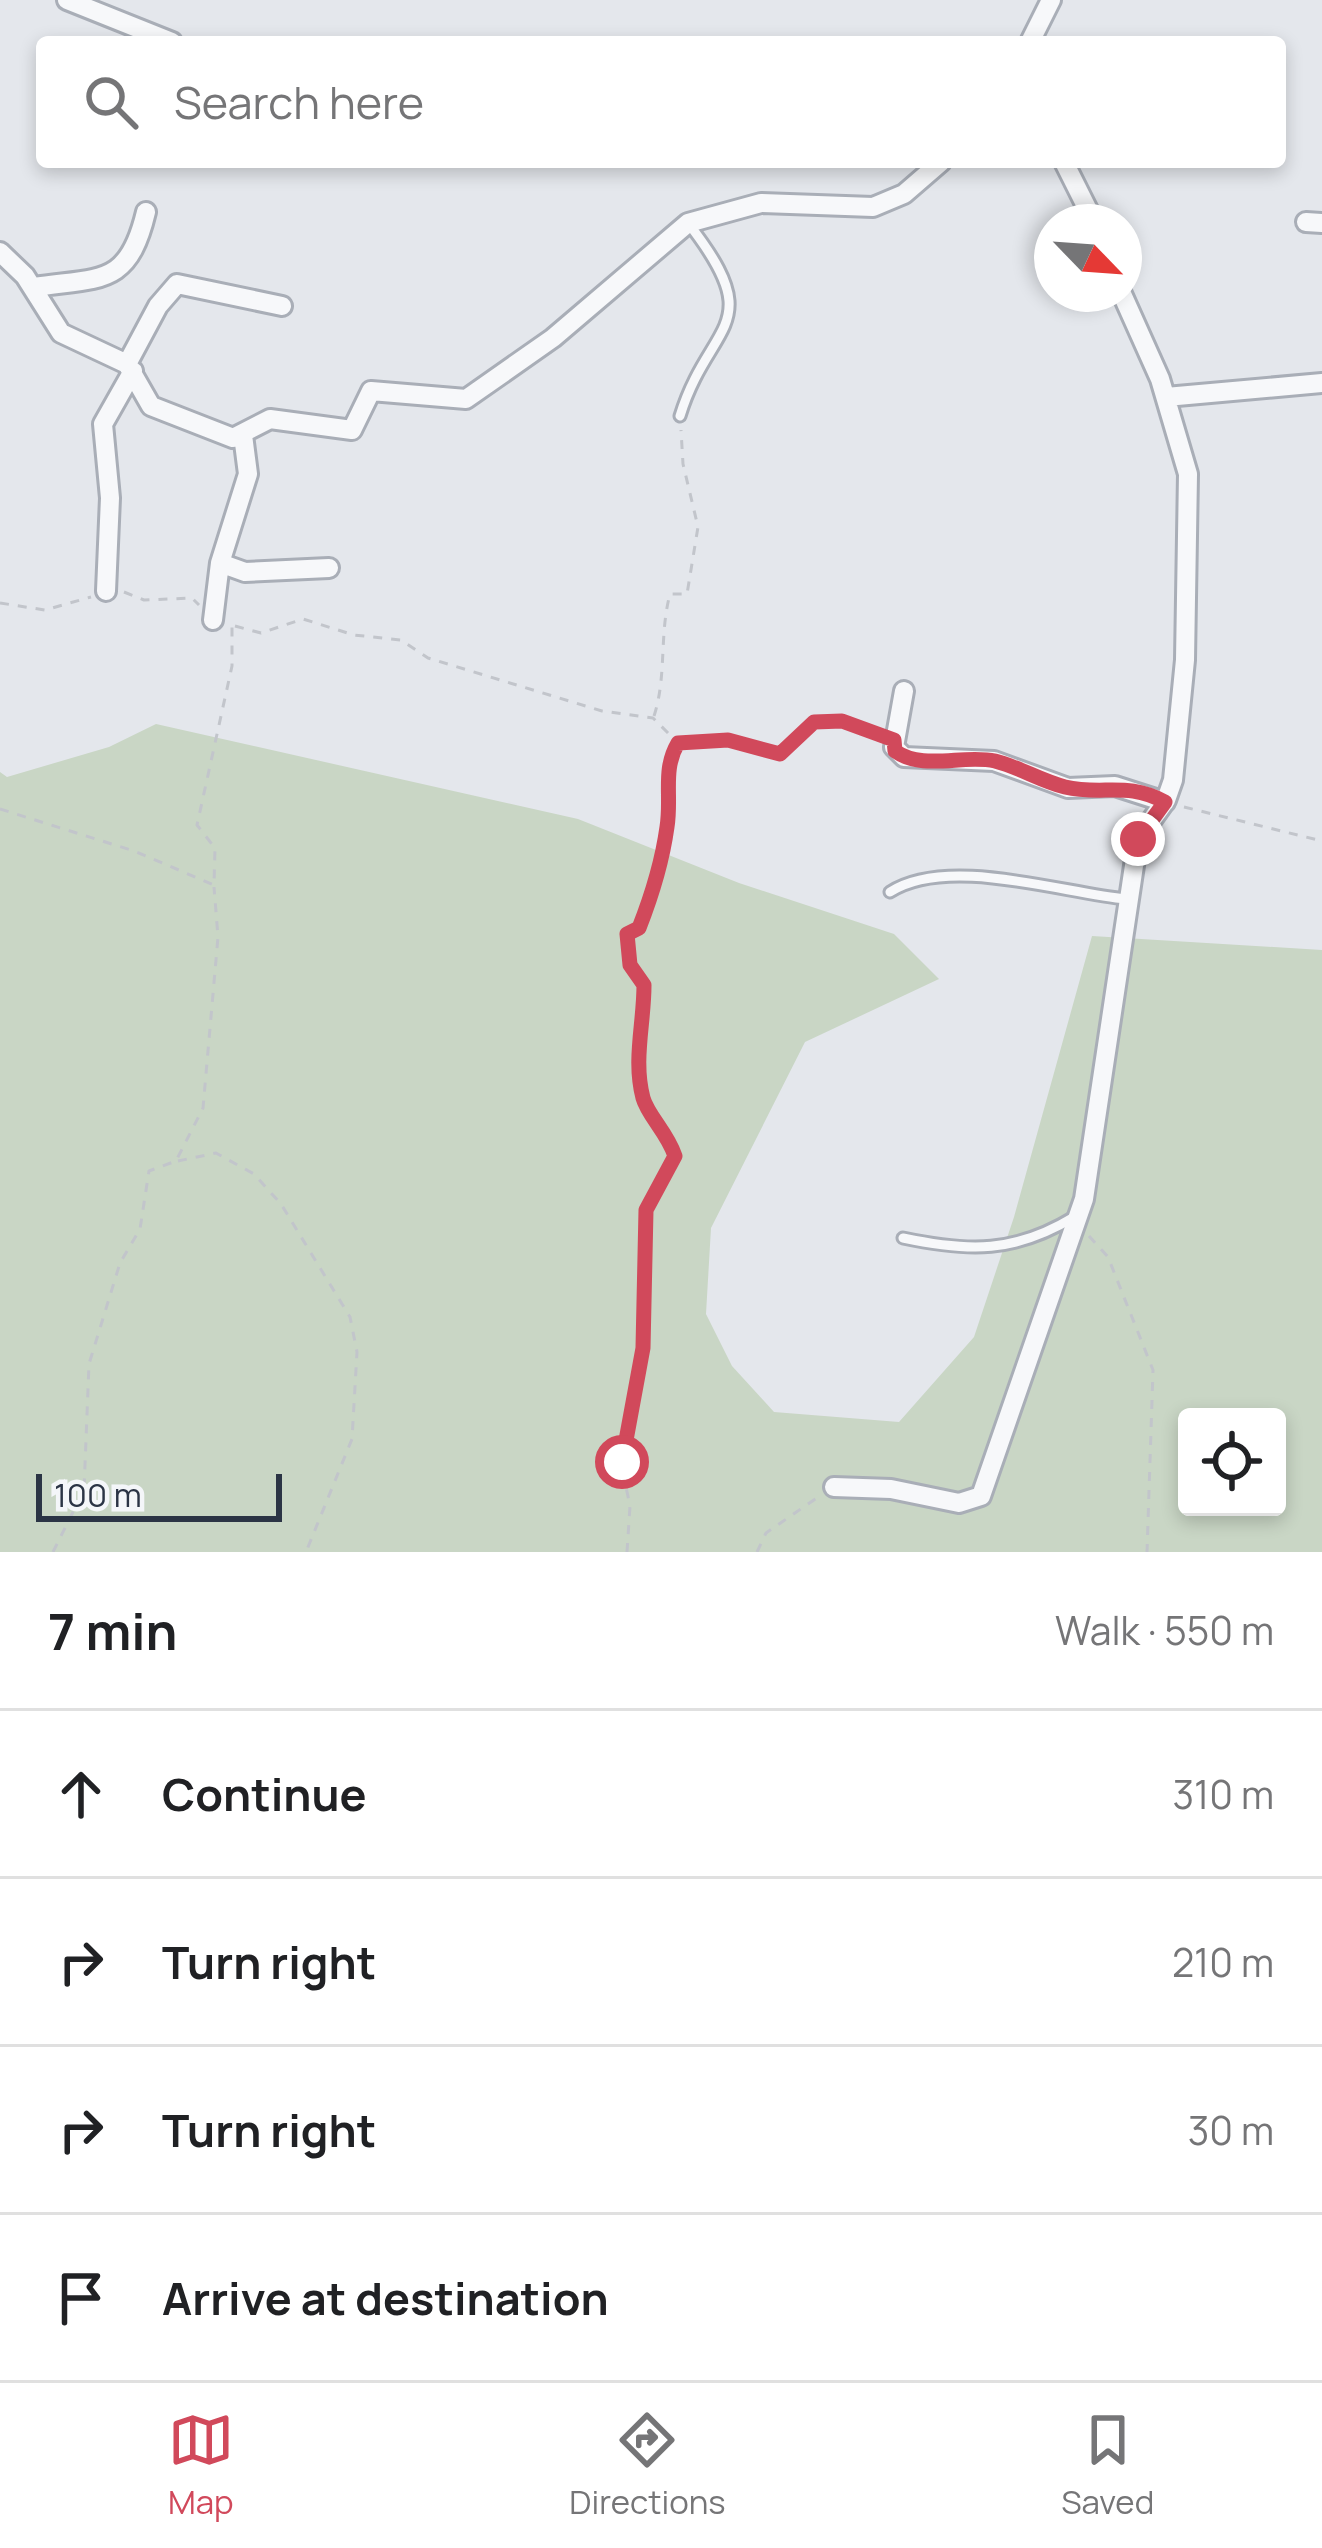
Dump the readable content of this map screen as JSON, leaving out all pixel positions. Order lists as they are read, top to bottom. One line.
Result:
{"scale_bar":"100 m","north":"bottom right","page":{"search":"Search here","scale":"100 m","heading":["7 min","Walk · 550 m"],"list":[["Continue","310 m"],["Turn right","210 m"],["Turn right","30 m"],"Arrive at destination"],"nav":["Map","Directions","Saved"]}}
